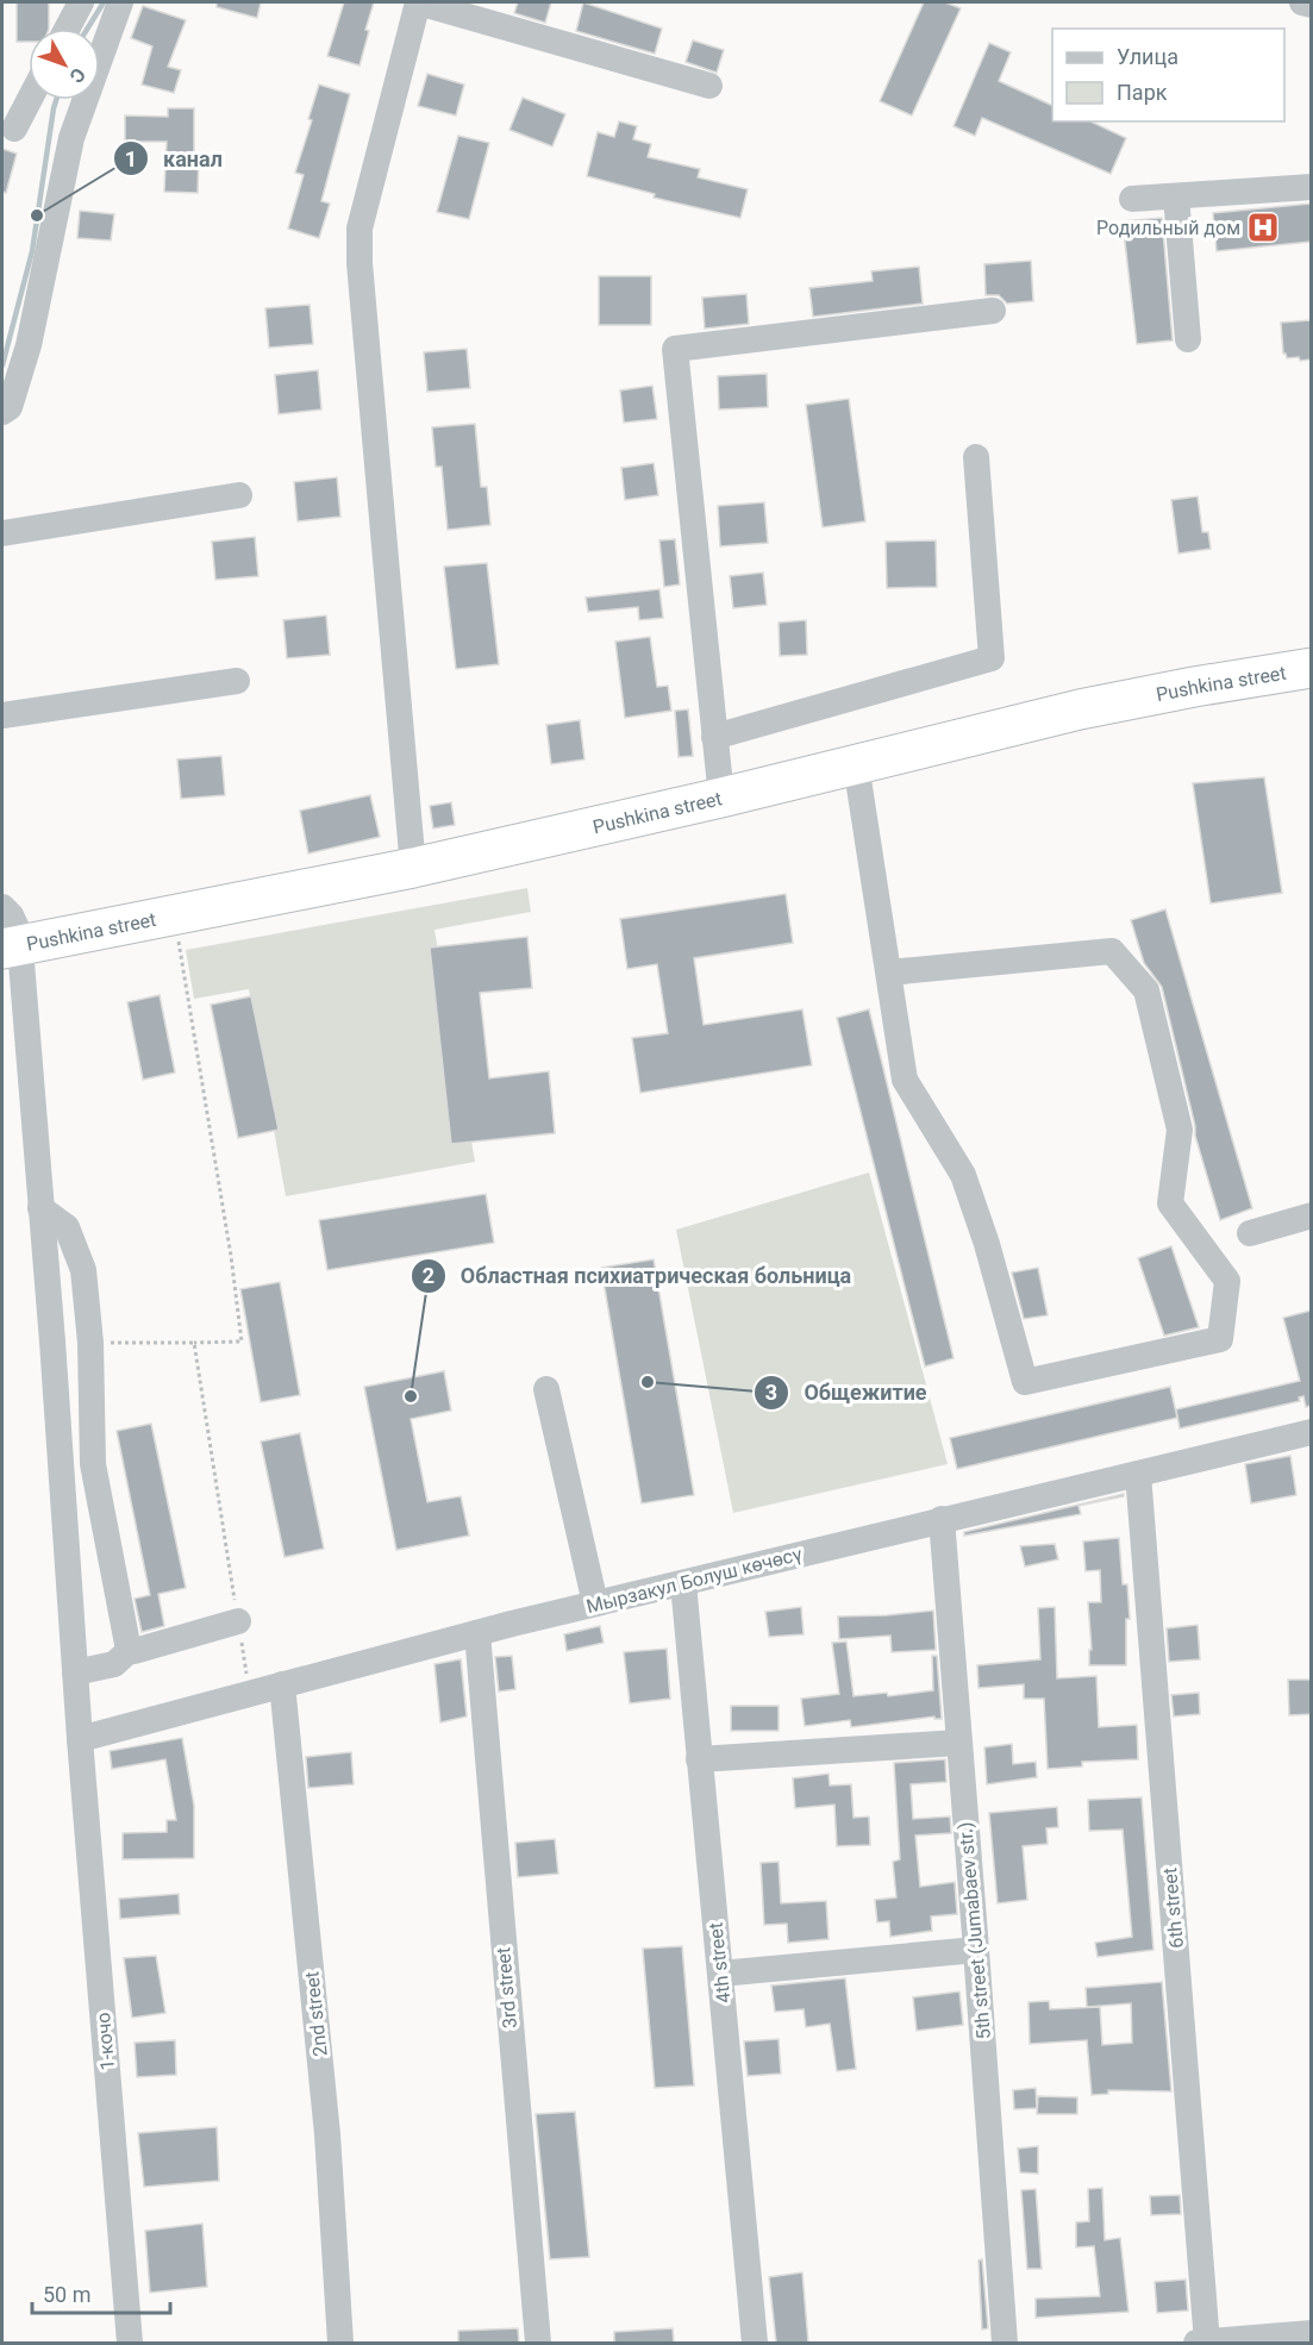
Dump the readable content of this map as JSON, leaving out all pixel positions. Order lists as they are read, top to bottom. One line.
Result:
{"streets":{"highway":["Pushkina street"],"street":["Мырзакул Болуш көчөсү","6th street","5th street (Jumabaev str.)","4th street","3rd street","2nd street","1-кочо"]},"crossings":[["Pushkina street","1-кочо"],["Мырзакул Болуш көчөсү","6th street"],["Мырзакул Болуш көчөсү","5th street (Jumabaev str.)"],["Мырзакул Болуш көчөсү","4th street"],["Мырзакул Болуш көчөсү","3rd street"],["Мырзакул Болуш көчөсү","2nd street"],["Мырзакул Болуш көчөсү","1-кочо"]],"places":{"other":["канал","Общежитие","Областная психиатрическая больница"],"hospital":["Родильный дом"]},"legend":["Улица","Парк"],"scale_bar":"50 m","north":"bottom right"}
